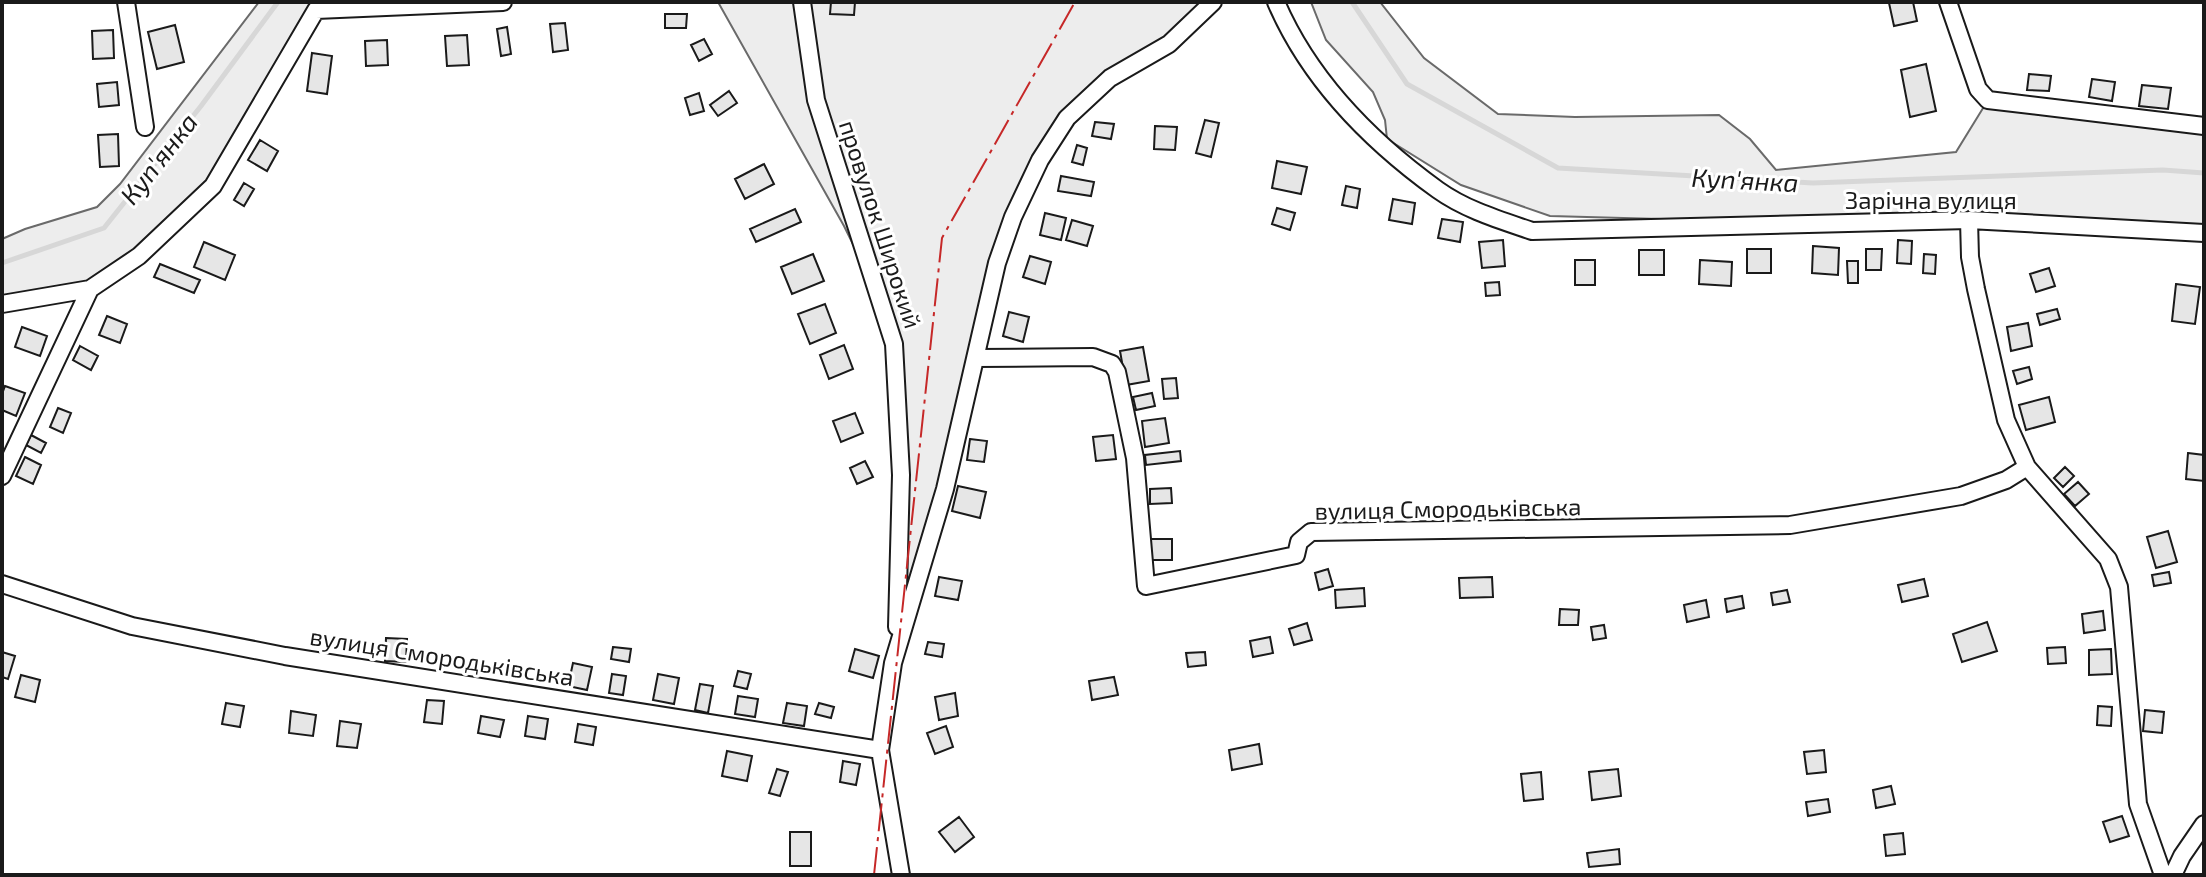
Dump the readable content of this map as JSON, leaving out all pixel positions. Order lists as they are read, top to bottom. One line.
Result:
{"streets":{"street":["Зарічна вулиця","провулок Широкий","вулиця Смородьківська"]},"water":["Куп'янка"]}
